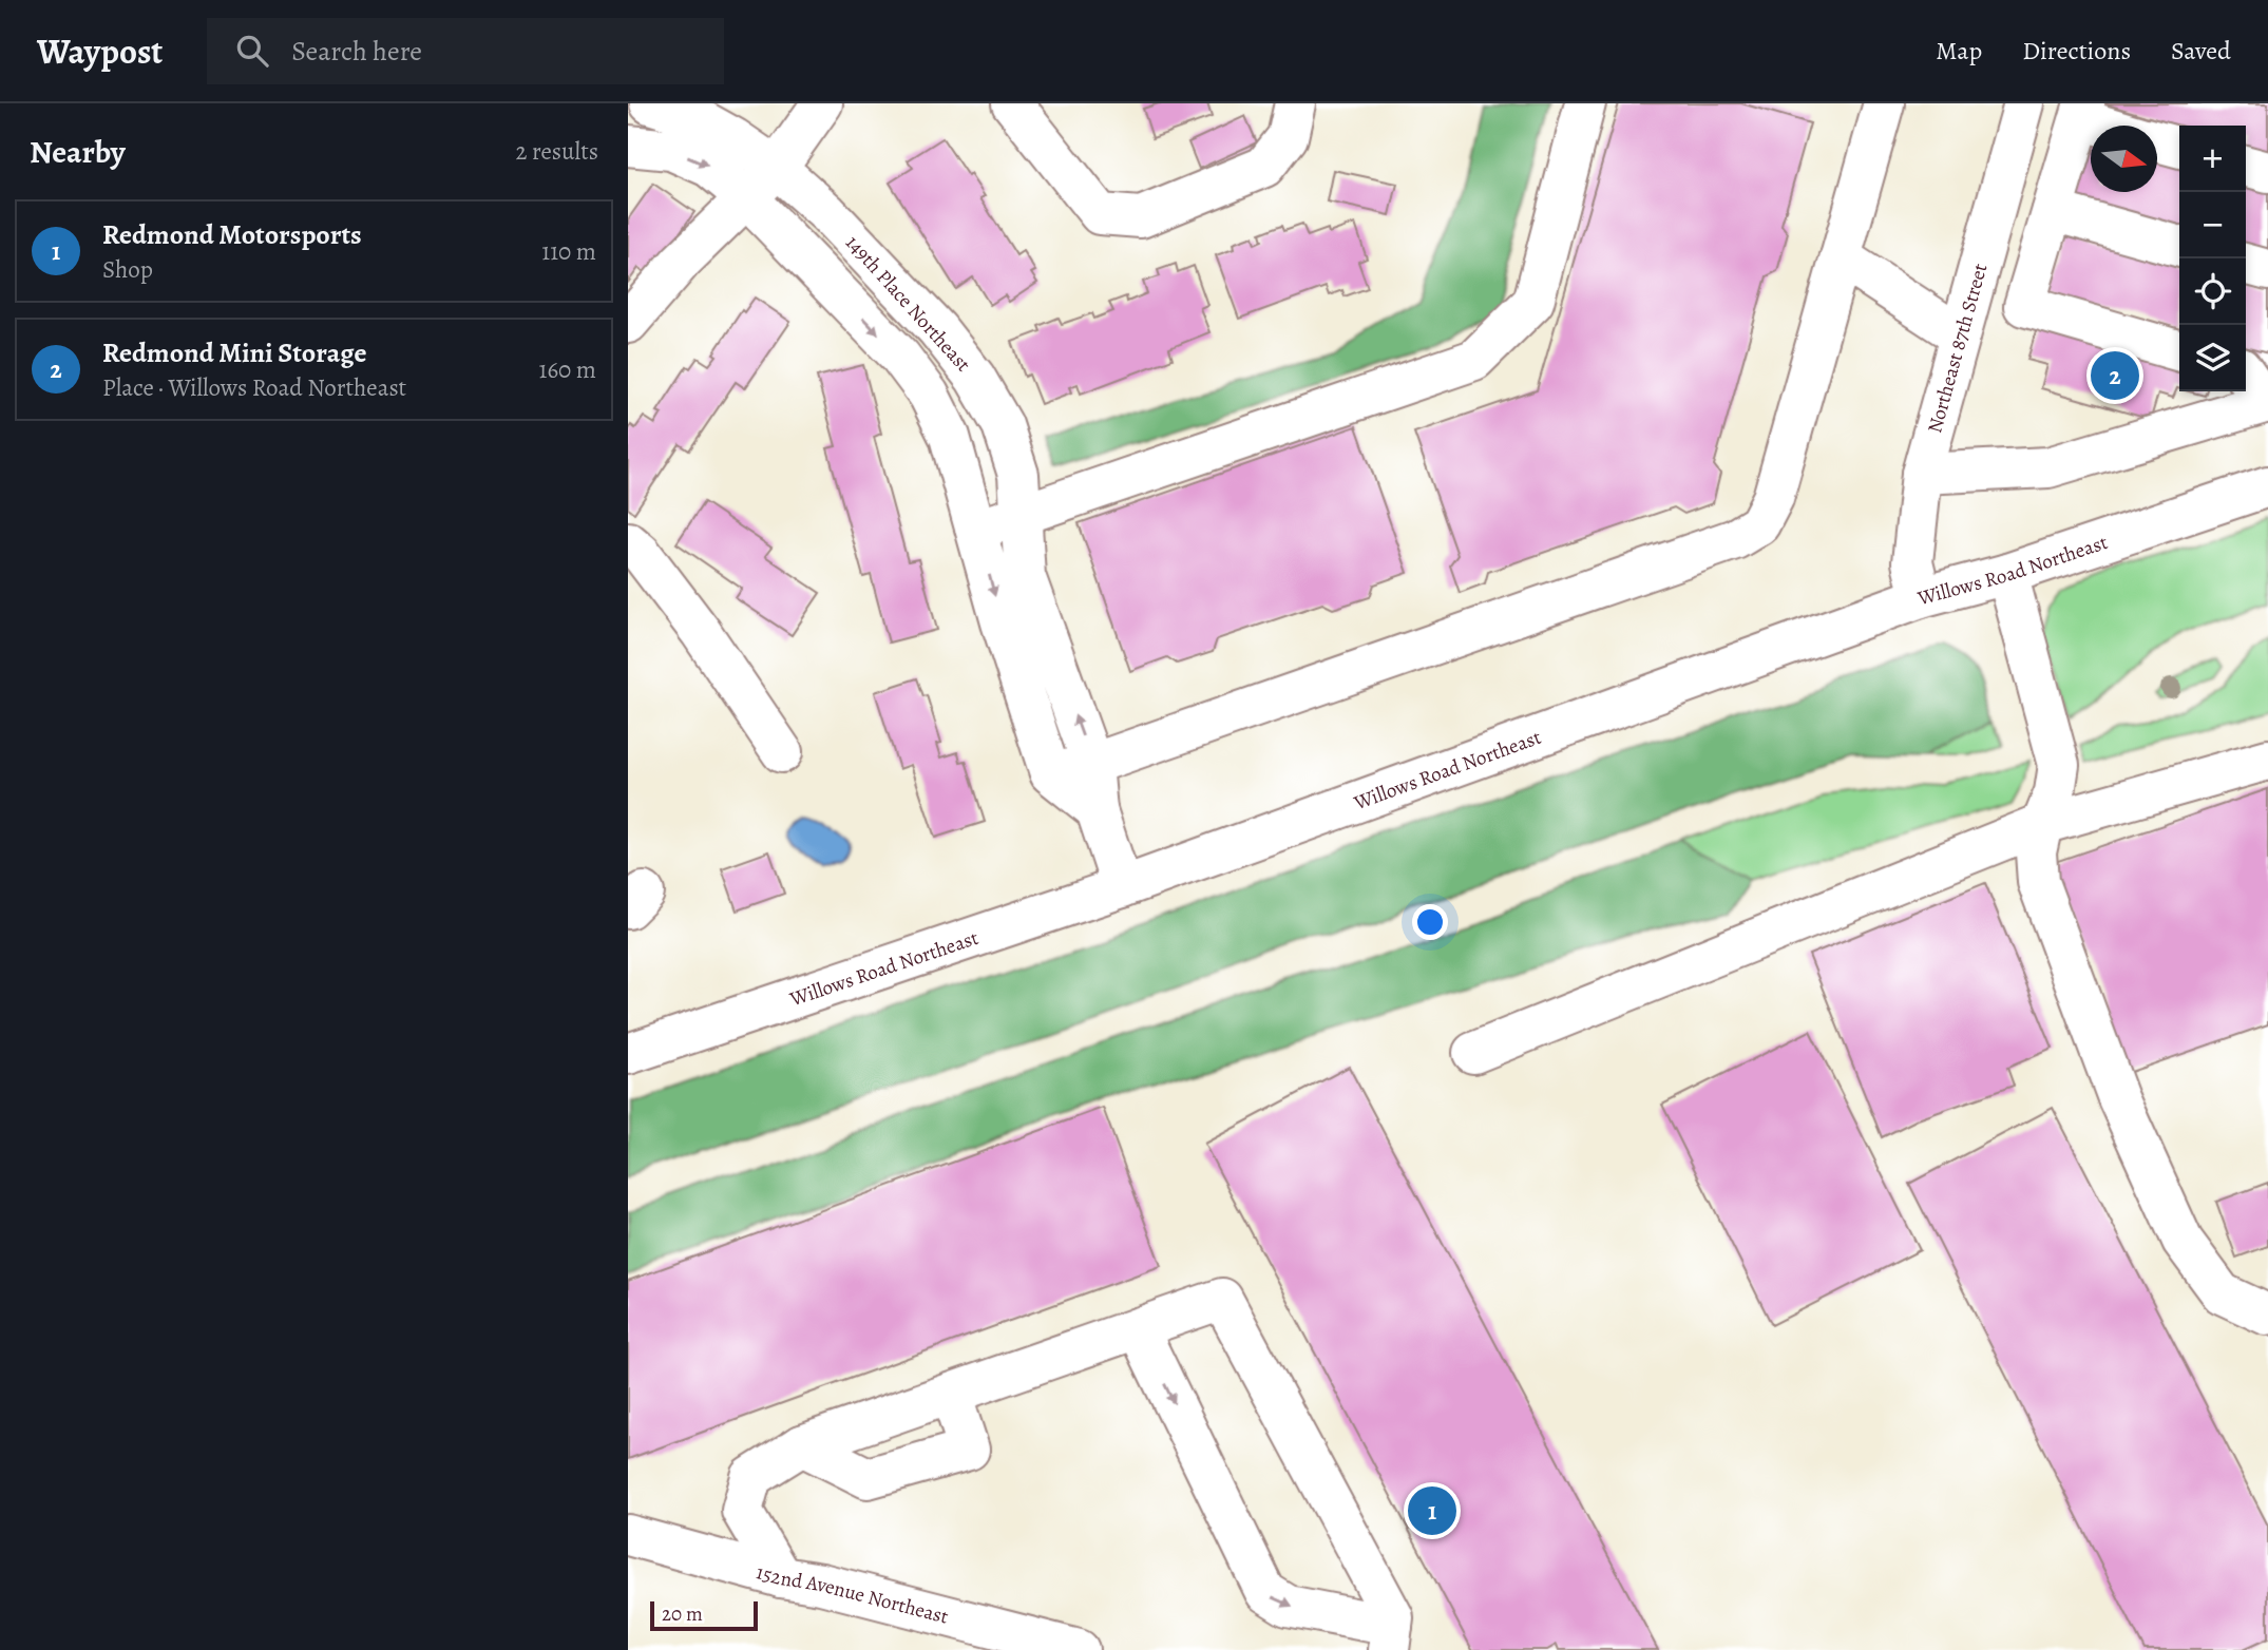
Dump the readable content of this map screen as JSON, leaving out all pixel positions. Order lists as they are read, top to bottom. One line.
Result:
{"streets":{"street":["149th Place Northeast","Northeast 87th Street","Willows Road Northeast","152nd Avenue Northeast"]},"crossings":[["149th Place Northeast","Willows Road Northeast"],["Northeast 87th Street","Willows Road Northeast"]],"scale_bar":"20 m","north":"right","page":{"header":"Waypost","search":"Search here","nav":["Map","Directions","Saved"],"heading":["Nearby","2 results"],"map_buttons":["+","−"],"list":[{"mark":"1","name":"Redmond Motorsports","note":"Shop","value":"110 m"},{"mark":"2","name":"Redmond Mini Storage","note":"Place · Willows Road Northeast","value":"160 m"}],"pins":["2","1"],"scale":"20 m"}}
